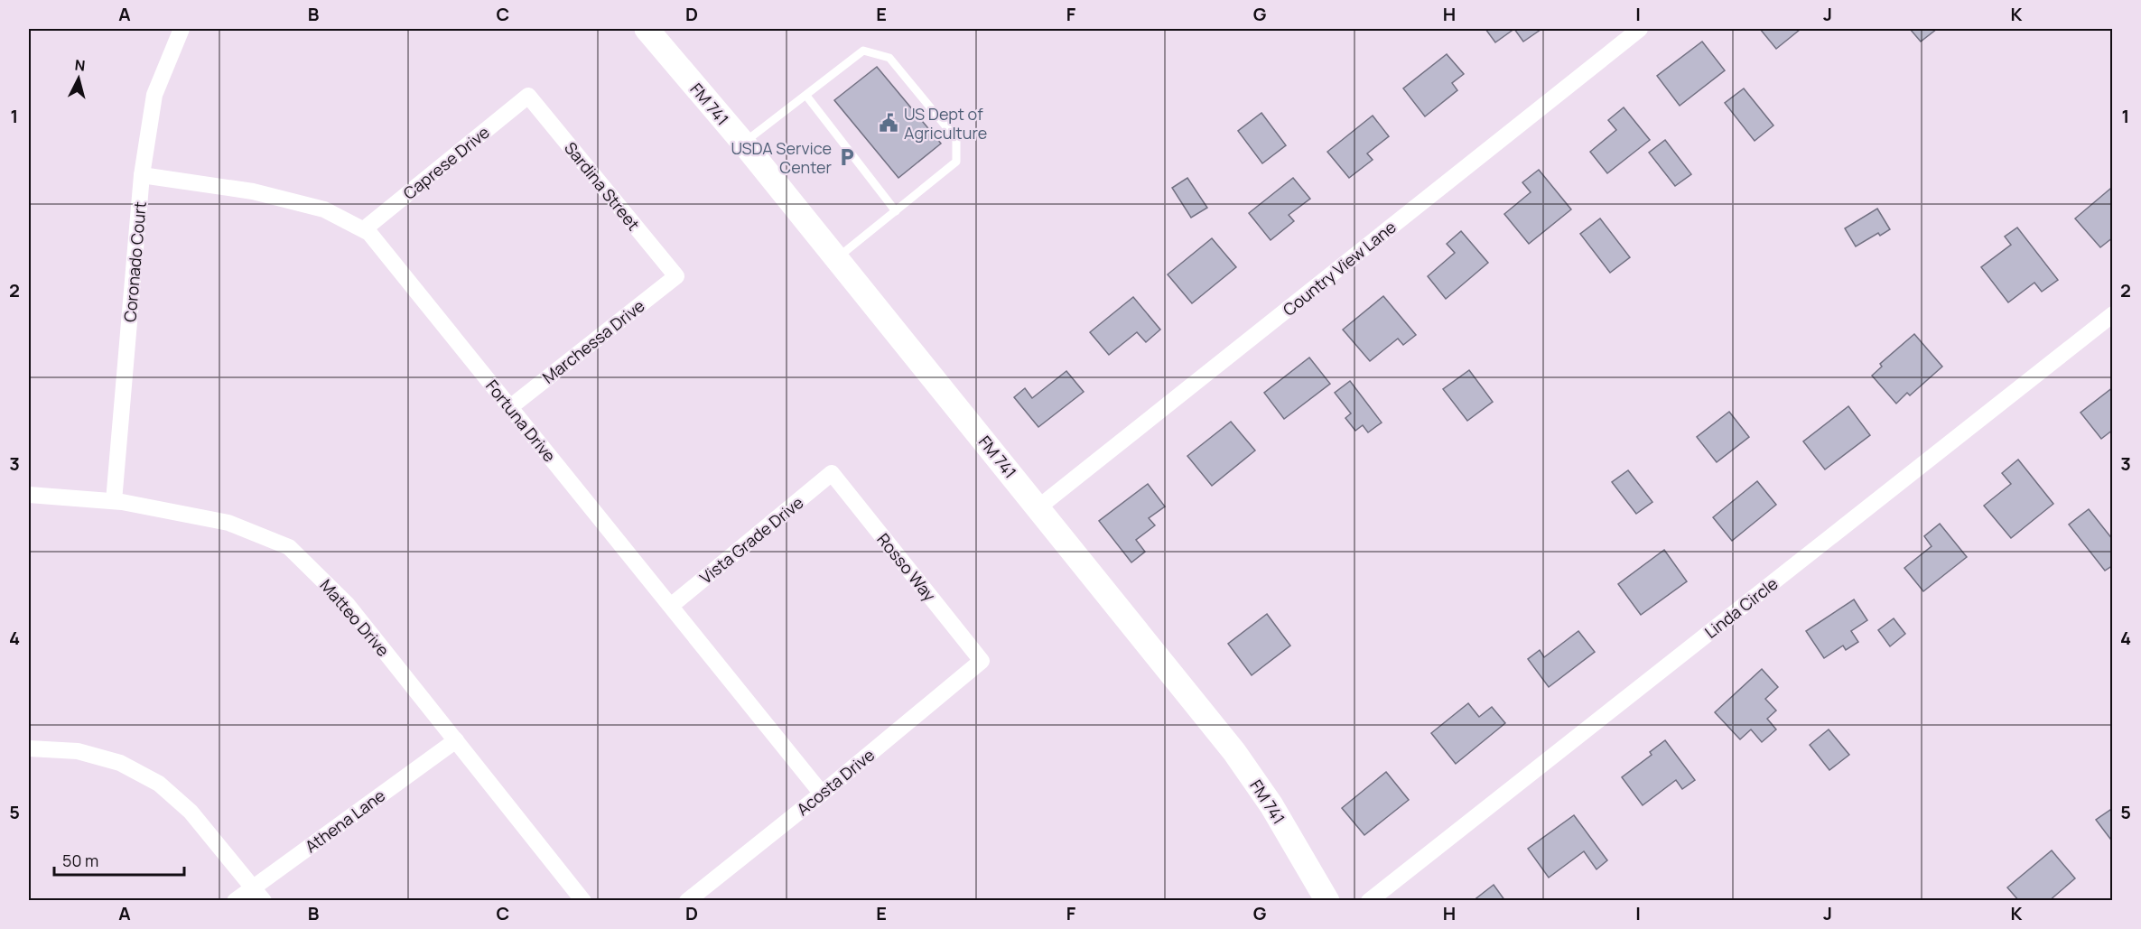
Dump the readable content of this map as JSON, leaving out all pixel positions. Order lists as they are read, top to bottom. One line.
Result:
{"streets":{"main road":["FM 741"],"street":["Caprese Drive","Sardina Street","Coronado Court","Country View Lane","Marchessa Drive","Fortuna Drive","Vista Grade Drive","Rosso Way","Linda Circle","Matteo Drive","Acosta Drive","Athena Lane"]},"crossings":[["FM 741","Country View Lane"],["Caprese Drive","Sardina Street"],["Caprese Drive","Fortuna Drive"],["Sardina Street","Marchessa Drive"],["Coronado Court","Fortuna Drive"],["Coronado Court","Matteo Drive"],["Marchessa Drive","Fortuna Drive"],["Fortuna Drive","Vista Grade Drive"],["Fortuna Drive","Acosta Drive"],["Vista Grade Drive","Rosso Way"],["Rosso Way","Acosta Drive"],["Matteo Drive","Athena Lane"]],"places":{"public building":["US Dept of Agriculture"],"parking":["USDA Service Center"]},"scale_bar":"50 m","north":"top","grid":{"columns":["A","B","C","D","E","F","G","H","I","J","K"],"rows":["1","2","3","4","5"]}}
